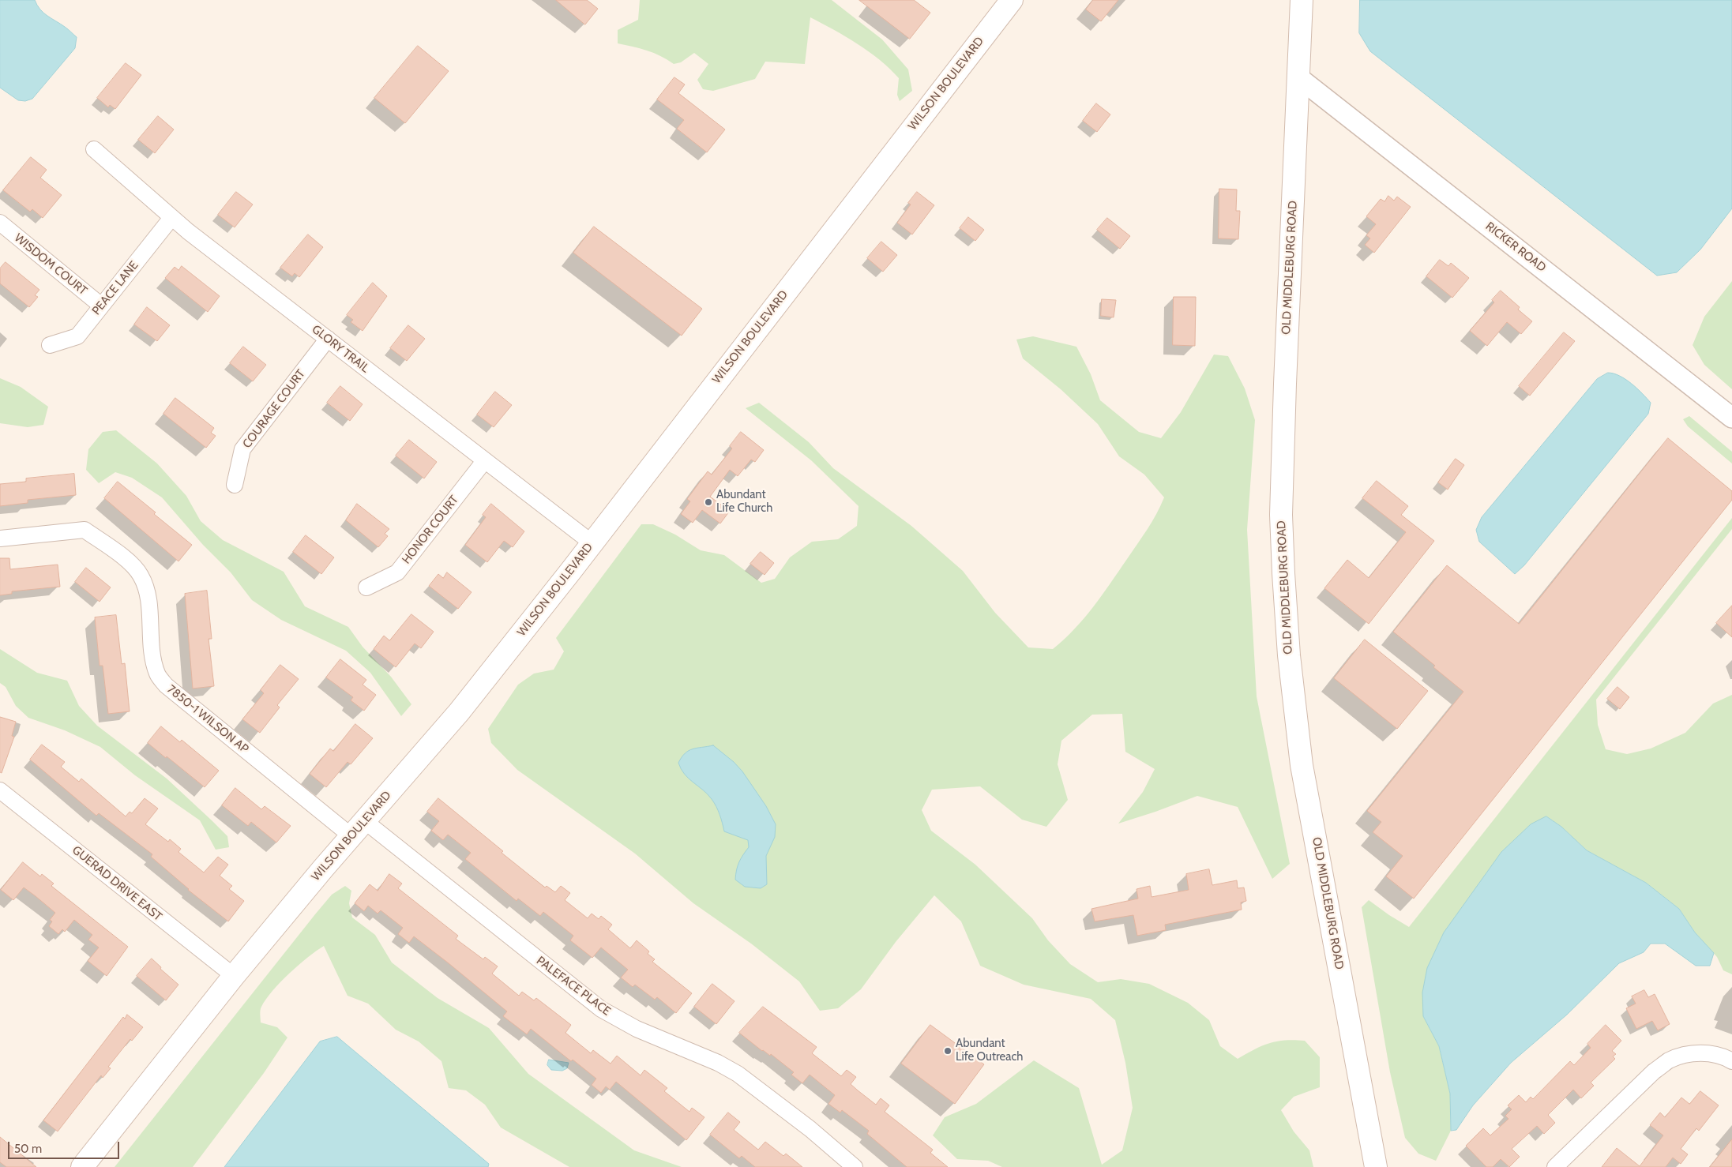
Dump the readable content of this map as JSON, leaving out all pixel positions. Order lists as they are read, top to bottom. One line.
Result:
{"streets":{"main road":["WILSON BOULEVARD","OLD MIDDLEBURG ROAD"],"street":["RICKER ROAD","WISDOM COURT","PEACE LANE","GLORY TRAIL","COURAGE COURT","HONOR COURT","7850-1 WILSON AP","GUERAD DRIVE EAST","PALEFACE PLACE"]},"crossings":[["WILSON BOULEVARD","GLORY TRAIL"],["WILSON BOULEVARD","7850-1 WILSON AP"],["WILSON BOULEVARD","GUERAD DRIVE EAST"],["WILSON BOULEVARD","PALEFACE PLACE"],["RICKER ROAD","OLD MIDDLEBURG ROAD"],["WISDOM COURT","PEACE LANE"],["PEACE LANE","GLORY TRAIL"],["GLORY TRAIL","COURAGE COURT"],["GLORY TRAIL","HONOR COURT"],["7850-1 WILSON AP","PALEFACE PLACE"]],"places":["Abundant Life Church","Abundant Life Outreach"],"scale_bar":"50 m"}
